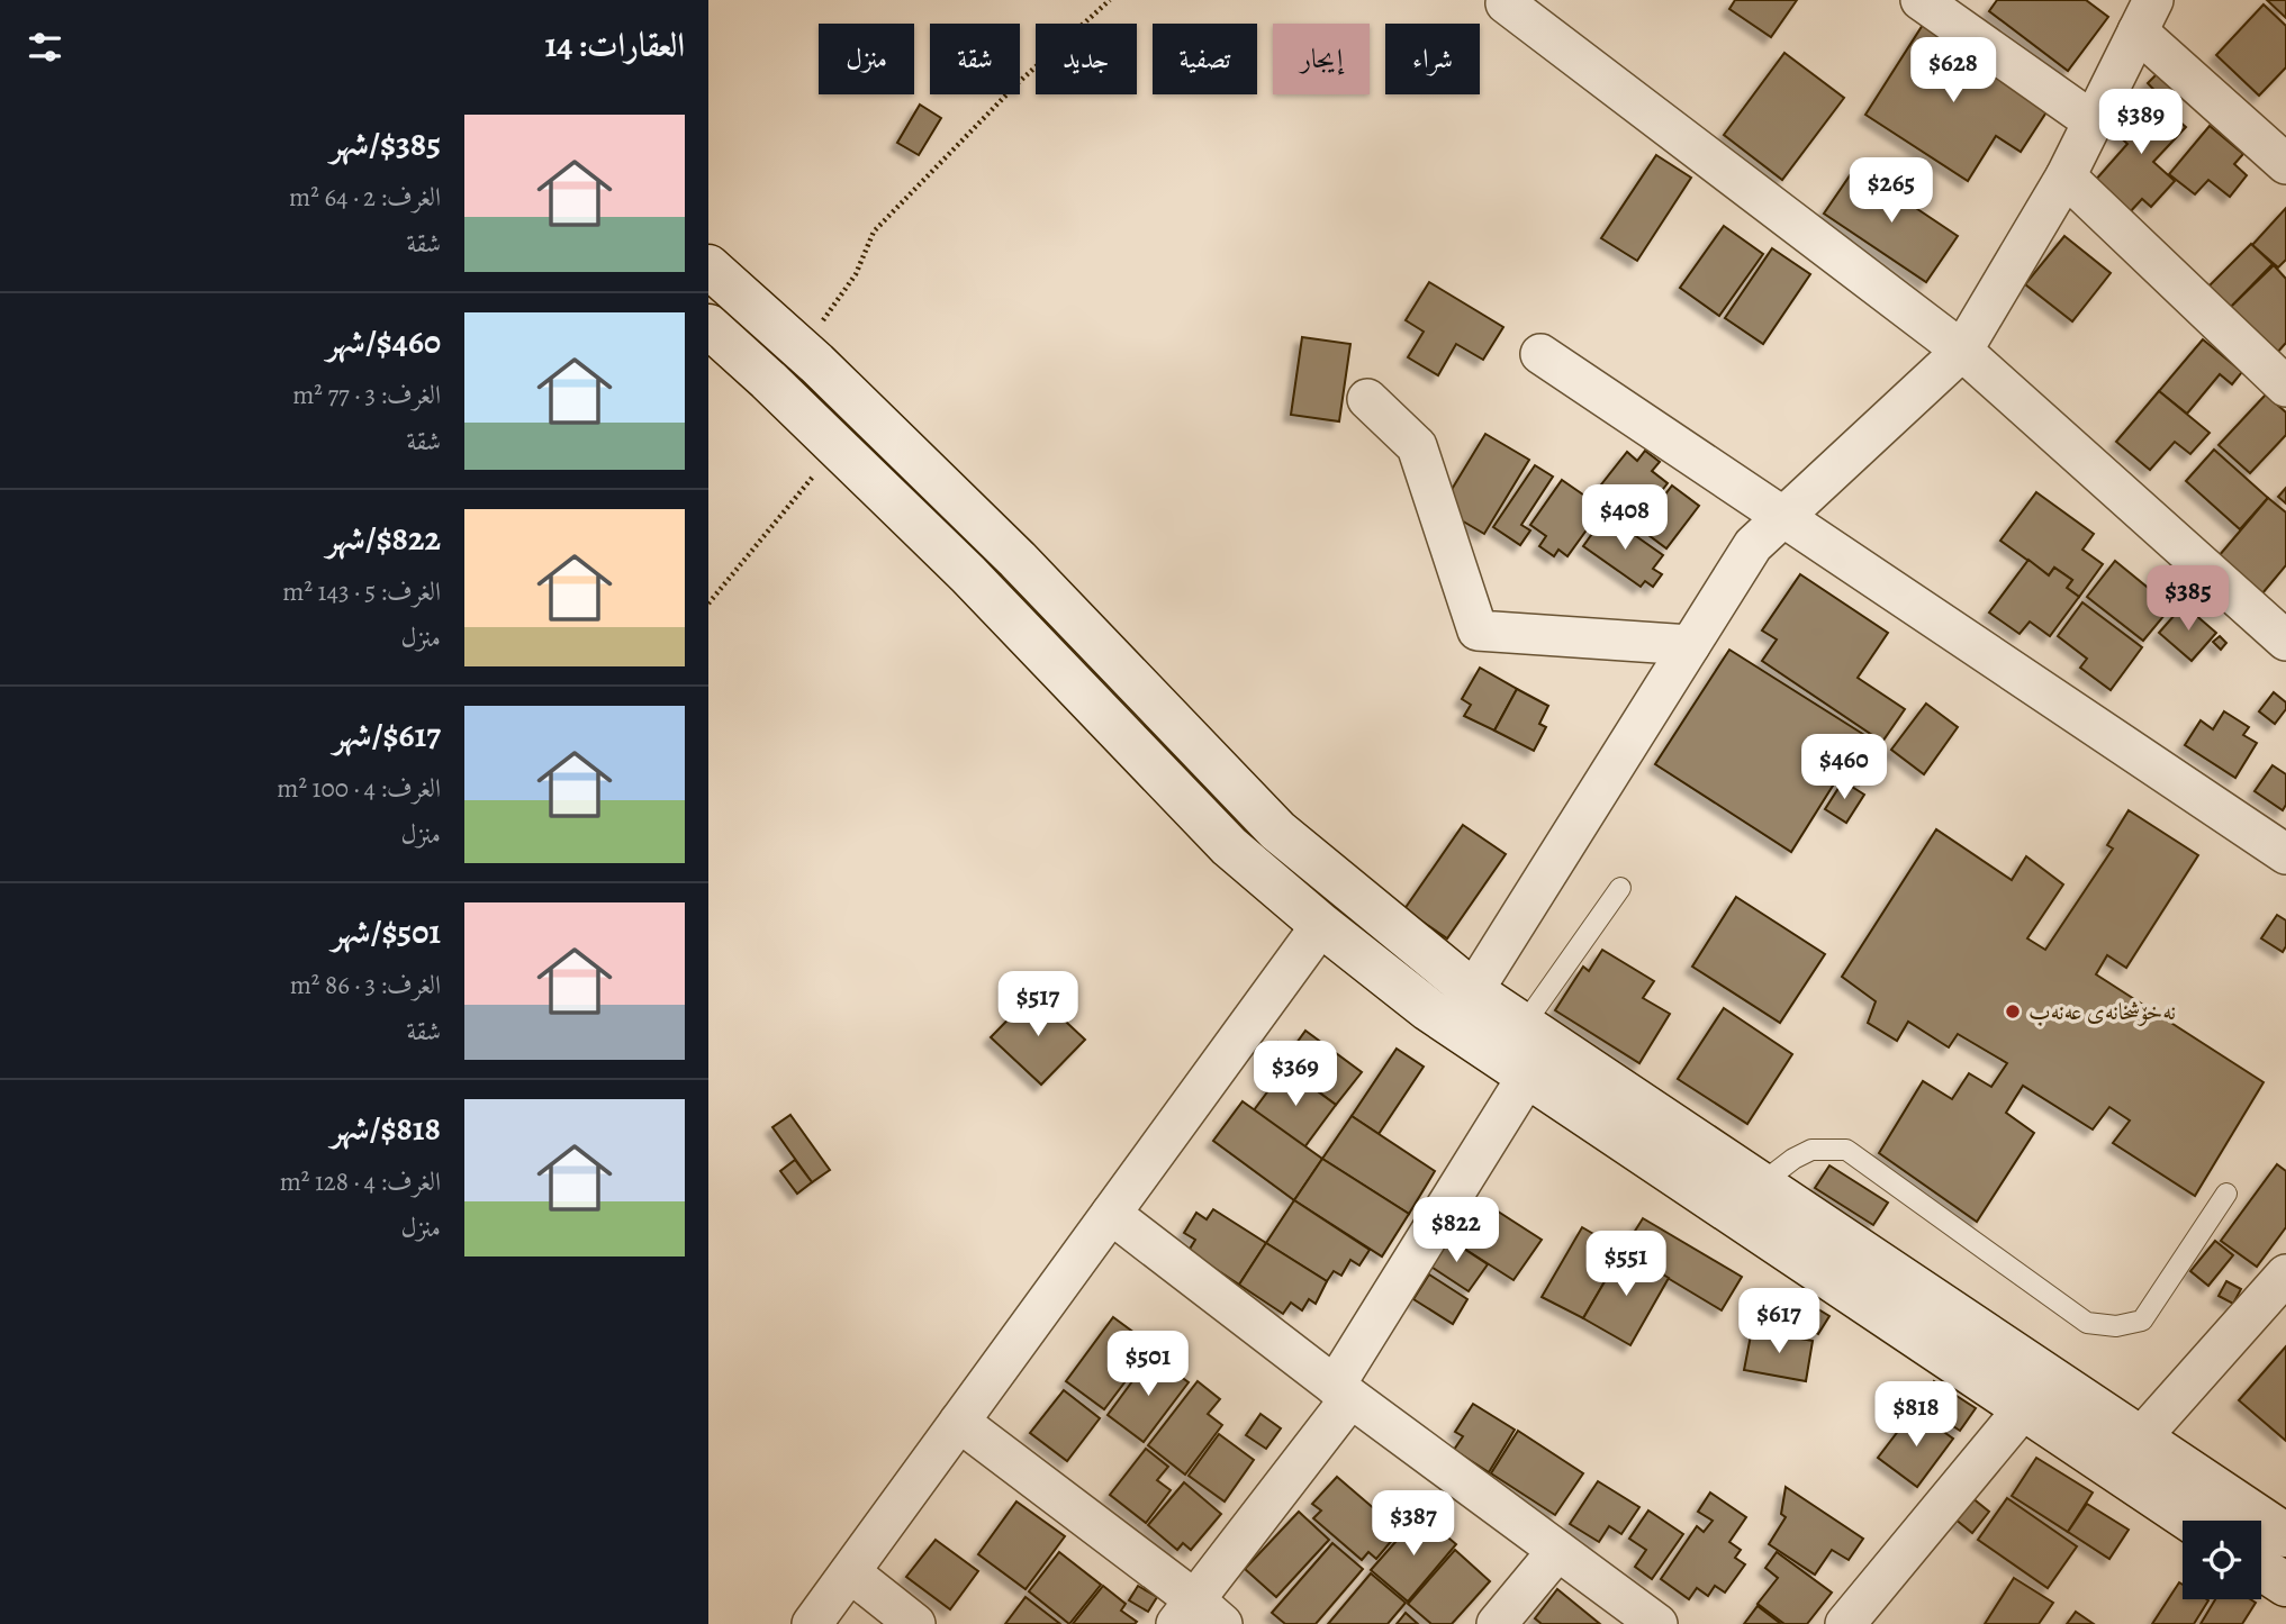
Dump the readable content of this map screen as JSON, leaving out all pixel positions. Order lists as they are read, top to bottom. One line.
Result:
{"places":["نەخۆشخانەی عەنەب"],"page":{"heading":"العقارات: 14","chip":["شراء","إيجار","تصفية","جديد","شقة","منزل"],"price":["$628","$389","$265","$408","$385","$460","$517","$369","$822","$551","$617","$501","$818","$387"],"list":[{"name":"$385/شهر","note":"الغرف: 2 · 64 m² · شقة"},{"name":"$460/شهر","note":"الغرف: 3 · 77 m² · شقة"},{"name":"$822/شهر","note":"الغرف: 5 · 143 m² · منزل"},{"name":"$617/شهر","note":"الغرف: 4 · 100 m² · منزل"},{"name":"$501/شهر","note":"الغرف: 3 · 86 m² · شقة"},{"name":"$818/شهر","note":"الغرف: 4 · 128 m² · منزل"}]}}
